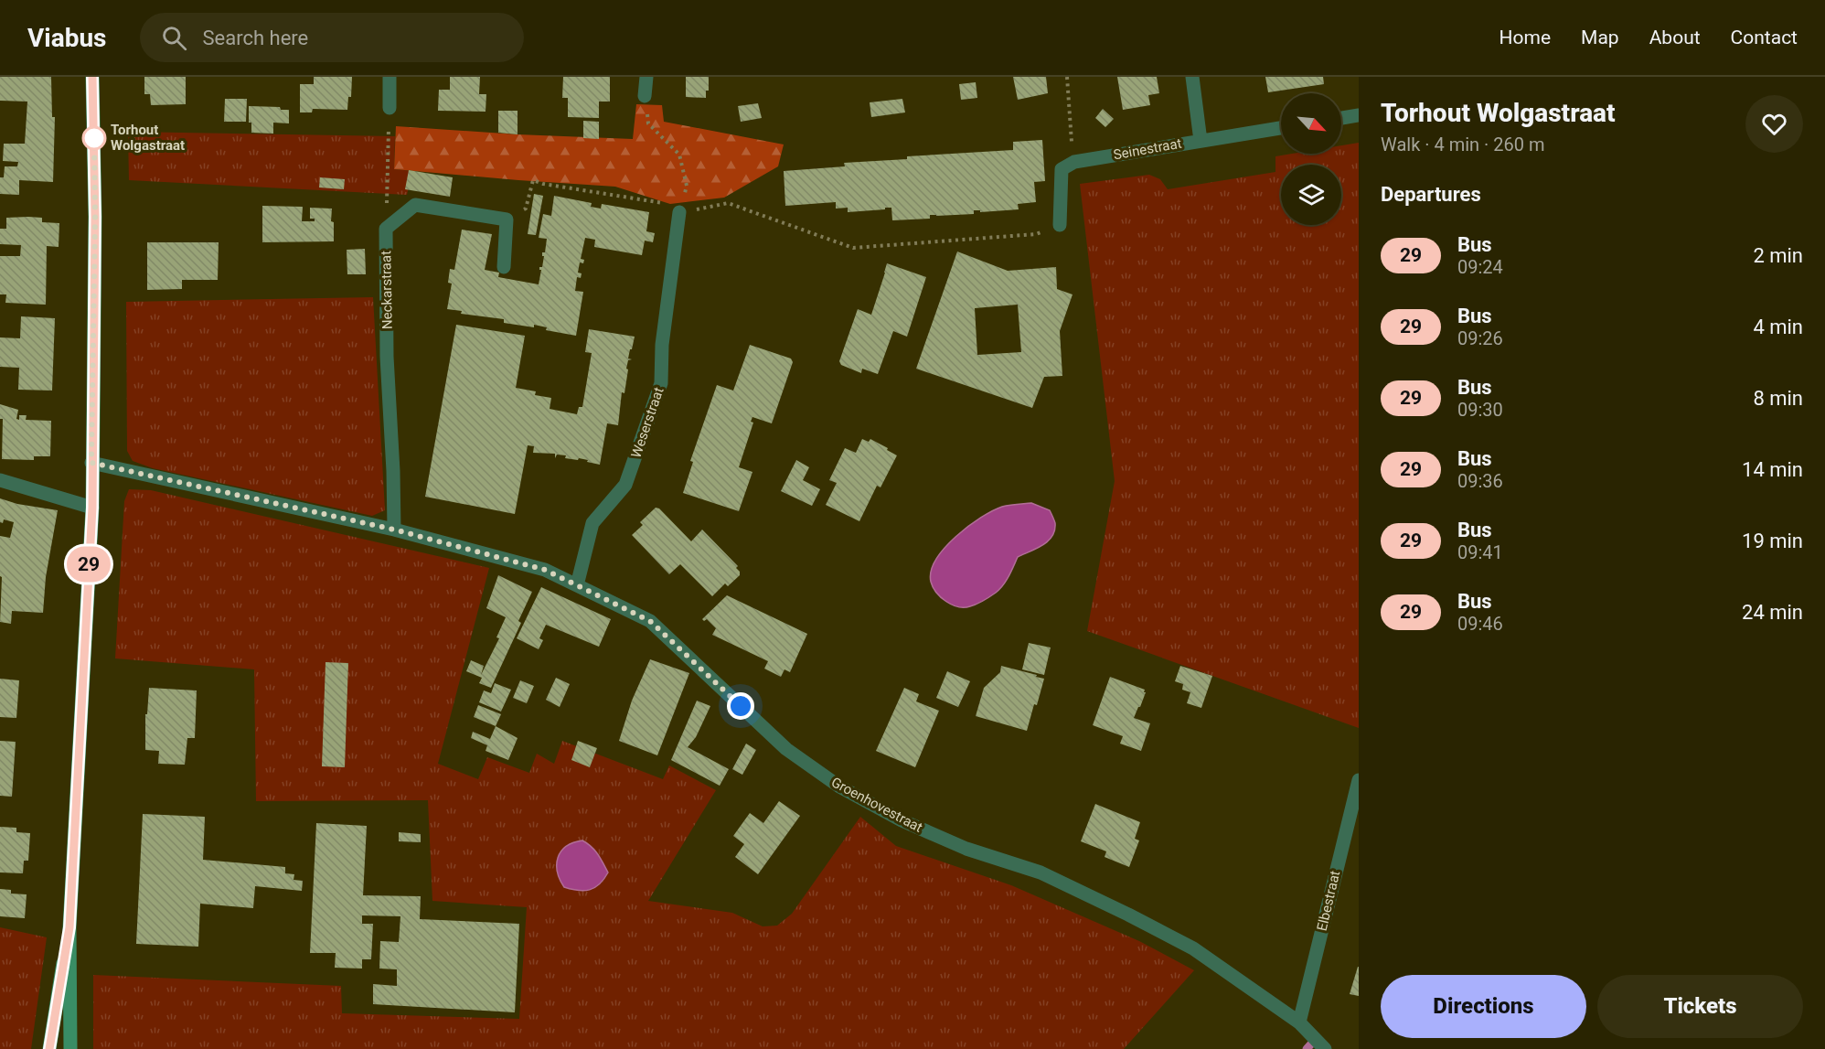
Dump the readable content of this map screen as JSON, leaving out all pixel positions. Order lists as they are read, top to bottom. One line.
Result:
{"streets":{"street":["Seinestraat","Neckarstraat","Weserstraat","Groenhovestraat","Elbestraat"]},"crossings":[["Neckarstraat","Groenhovestraat"],["Weserstraat","Groenhovestraat"],["Groenhovestraat","Elbestraat"]],"places":["Torhout Wolgastraat"],"lines":["bus line 29"],"north":"bottom right","page":{"header":"Viabus","search":"Search here","nav":["Home","Map","About","Contact"],"on_map":"29","heading":[["Torhout Wolgastraat","Walk · 4 min · 260 m"],"Departures"],"list":[{"mark":"29","name":"Bus","note":"09:24","value":"2 min"},{"mark":"29","name":"Bus","note":"09:26","value":"4 min"},{"mark":"29","name":"Bus","note":"09:30","value":"8 min"},{"mark":"29","name":"Bus","note":"09:36","value":"14 min"},{"mark":"29","name":"Bus","note":"09:41","value":"19 min"},{"mark":"29","name":"Bus","note":"09:46","value":"24 min"}],"buttons":["Directions","Tickets"]}}
